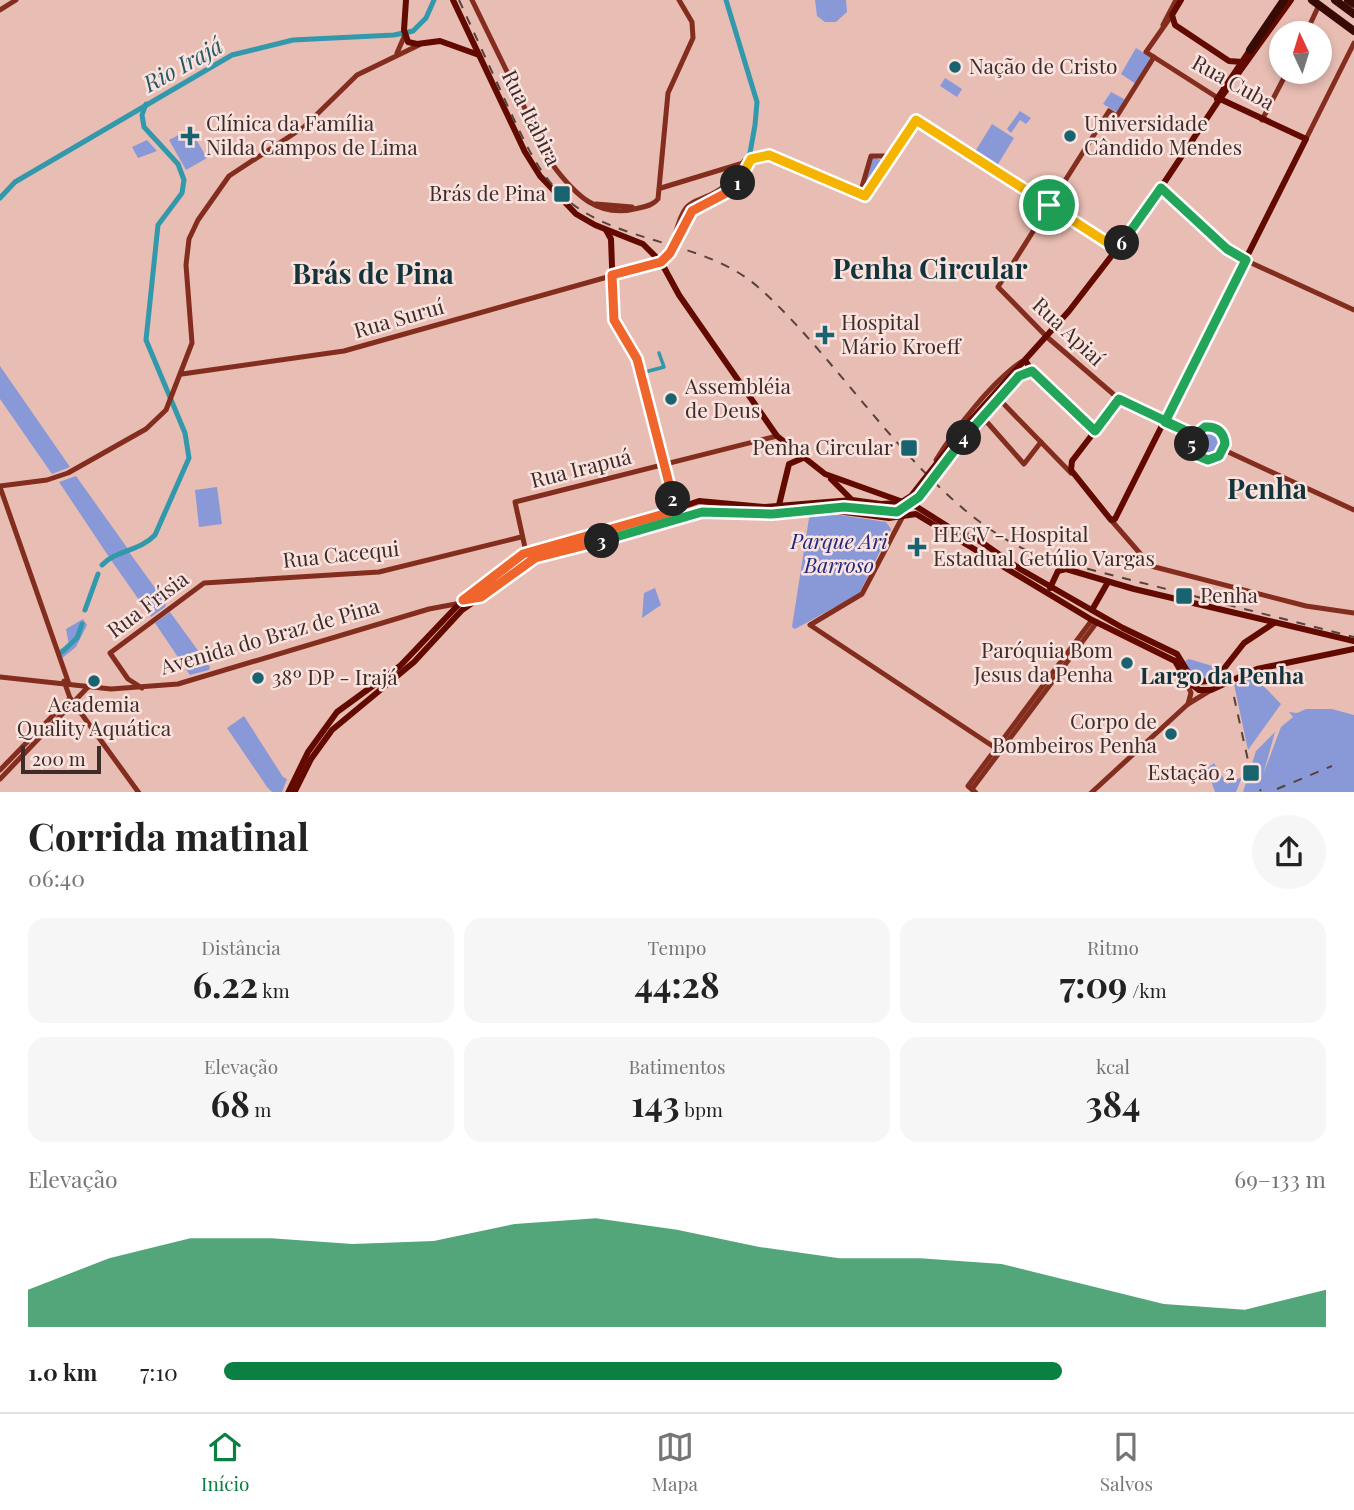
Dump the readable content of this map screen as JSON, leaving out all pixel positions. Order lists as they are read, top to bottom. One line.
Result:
{"streets":{"main road":["Rua Cuba","Rua Itabira","Avenida do Braz de Pina"],"street":["Rua Suruí","Rua Apiaí","Rua Irapuá","Rua Cacequi","Rua Frísia"]},"crossings":[["Rua Itabira","Rua Suruí"],["Rua Irapuá","Rua Cacequi"],["Rua Cacequi","Rua Frísia"]],"districts":["Penha Circular","Brás de Pina","Penha","Largo da Penha"],"water":["Rio Irajá"],"parks":["Parque Ari Barroso"],"places":{"other":["Nação de Cristo","Universidade Cândido Mendes","Assembléia de Deus","Paróquia Bom Jesus da Penha","38º DP - Irajá","Academia Quality Aquática","Corpo de Bombeiros Penha"],"health":["Clínica da Família Nilda Campos de Lima","Hospital Mário Kroeff","HEGV - Hospital Estadual Getúlio Vargas"],"transit":["Brás de Pina","Penha Circular","Penha","Estação 2"]},"scale_bar":"200 m","north":"top","page":{"pins":["1","6","4","5","2","3"],"scale":"200 m","heading":["Corrida matinal","06:40"],"stats":[["Distância","6.22 km"],["Tempo","44:28"],["Ritmo","7:09 /km"],["Elevação","68 m"],["Batimentos","143 bpm"],["kcal","384"]],"chart":["Elevação","69–133 m"],"list":[{"name":"1.0 km","note":"7:10"}],"tabs":["Início","Mapa","Salvos"]}}
